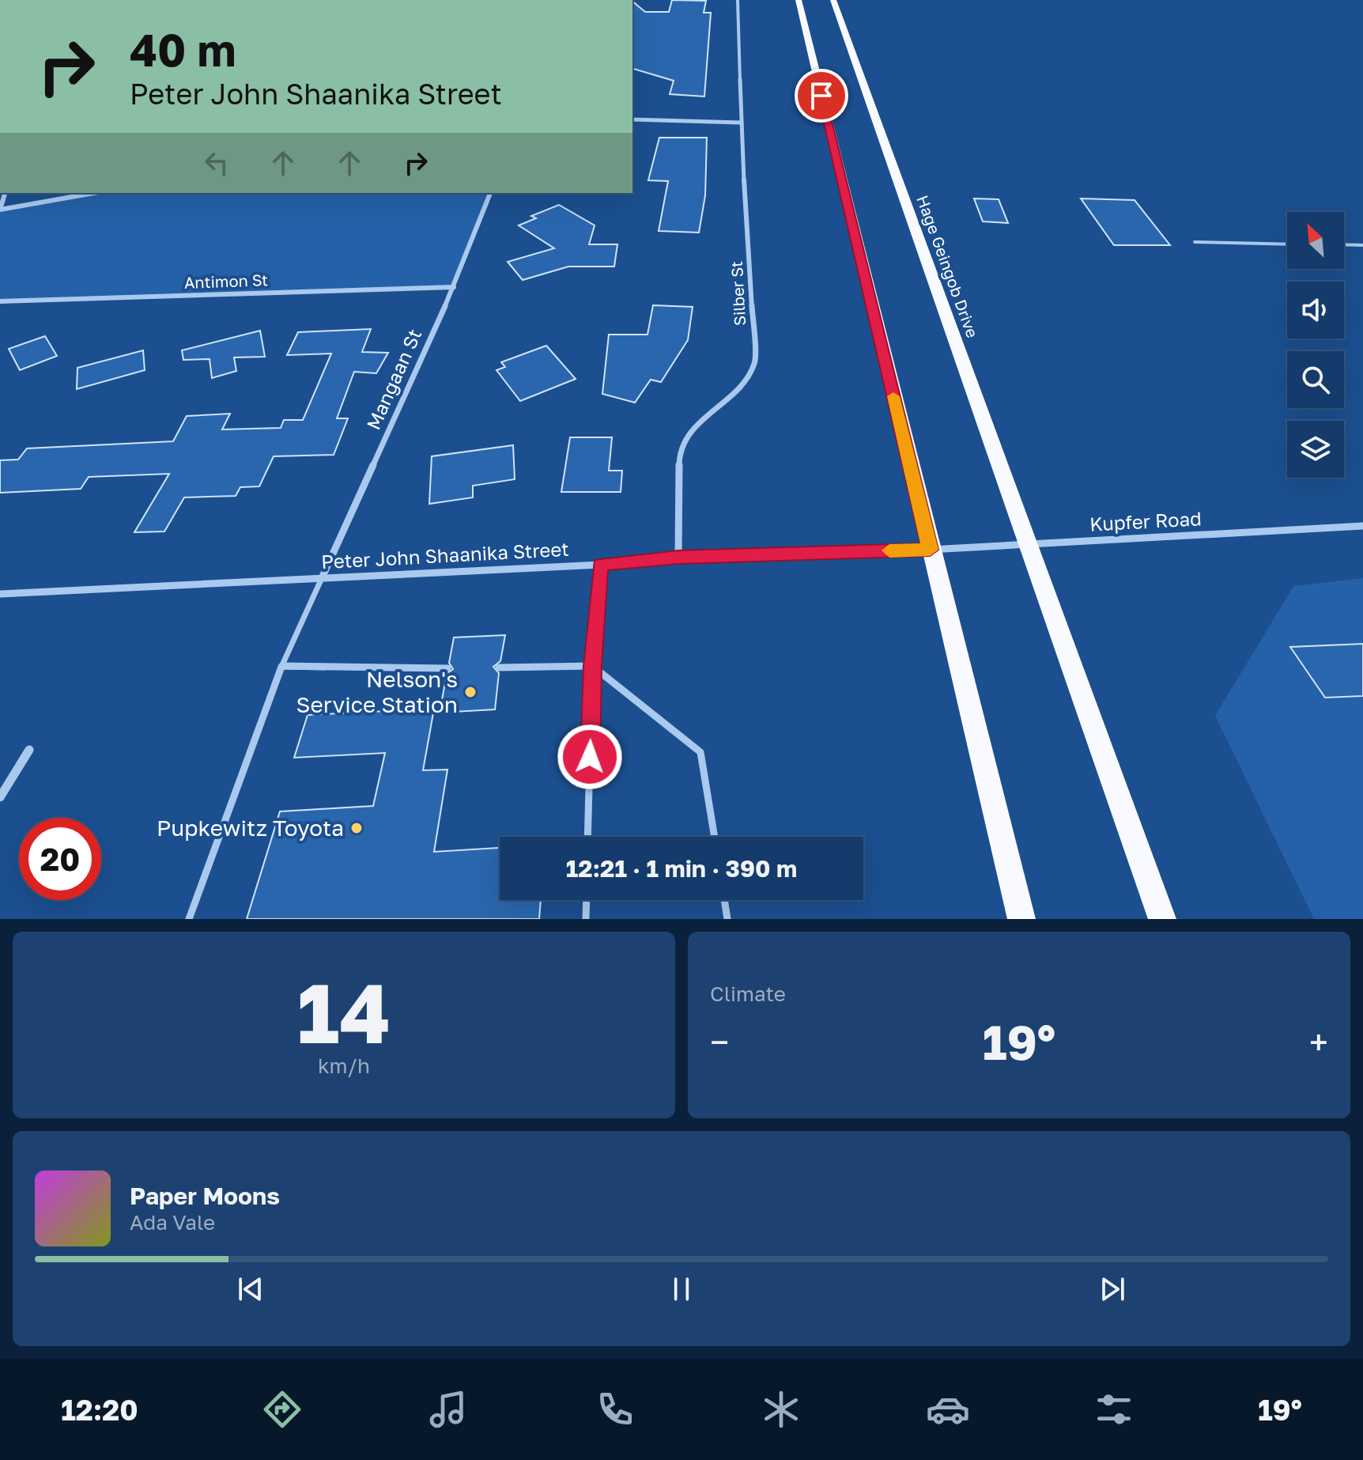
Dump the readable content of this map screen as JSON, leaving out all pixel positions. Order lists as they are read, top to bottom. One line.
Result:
{"streets":{"highway":["Hage Geingob Drive"],"street":["Antimon St","Silber St","Mangaan St","Kupfer Road","Peter John Shaanika Street"]},"crossings":[["Hage Geingob Drive","Kupfer Road"],["Antimon St","Mangaan St"],["Silber St","Peter John Shaanika Street"],["Mangaan St","Peter John Shaanika Street"],["Kupfer Road","Peter John Shaanika Street"]],"places":["Nelson's Service Station","Pupkewitz Toyota"],"north":"top left","page":{"turn":["40 m","Peter John Shaanika Street"],"limit":"20","trip":"12:21 · 1 min · 390 m","tile":[["14","km/h"],"Climate"],"heat":["−","19°","+"],"song":["Paper Moons","Ada Vale"],"tabs":["12:20","19°"]}}
